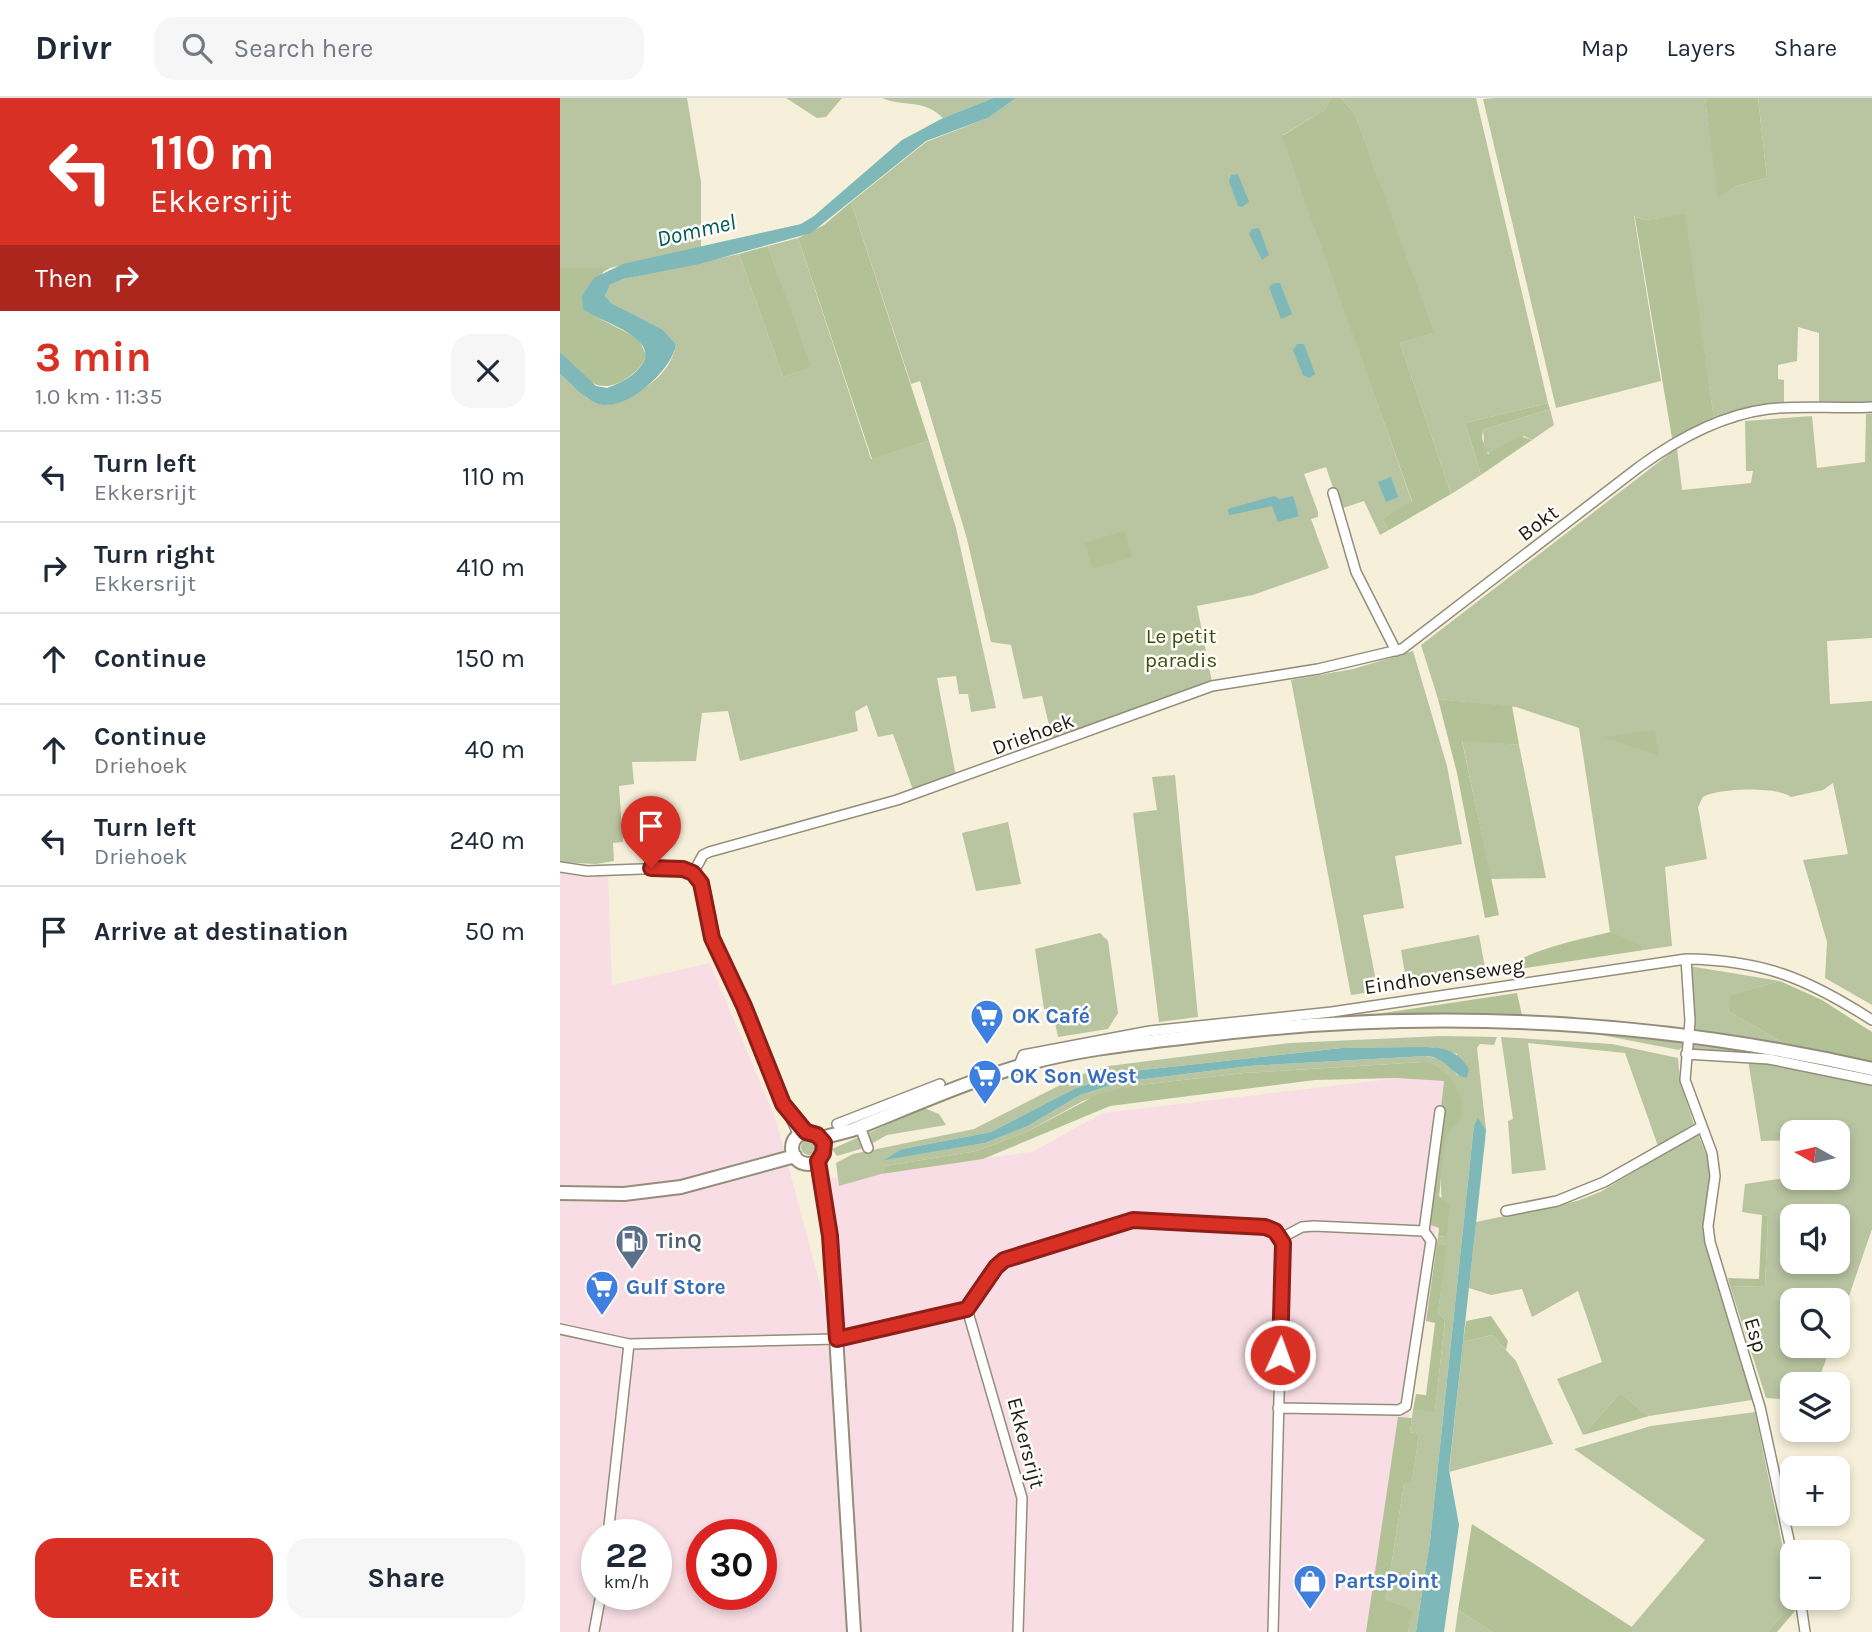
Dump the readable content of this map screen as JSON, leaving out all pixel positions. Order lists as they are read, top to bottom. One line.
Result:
{"streets":{"main road":["Eindhovenseweg"],"street":["Bokt","Driehoek","Esp","Ekkersrijt"]},"crossings":[["Bokt","Driehoek"],["Eindhovenseweg","Esp"]],"water":["Dommel"],"parks":["Le petit paradis"],"places":{"supermarket":["OK Café","OK Son West","Gulf Store"],"fuel station":["TinQ"],"shop":["PartsPoint"]},"north":"left","page":{"header":"Drivr","search":"Search here","nav":["Map","Layers","Share"],"turn":["110 m","Ekkersrijt"],"then":"Then","heading":["3 min","1.0 km · 11:35"],"list":[{"name":"Turn left","note":"Ekkersrijt","value":"110 m"},{"name":"Turn right","note":"Ekkersrijt","value":"410 m"},{"name":"Continue","value":"150 m"},{"name":"Continue","note":"Driehoek","value":"40 m"},{"name":"Turn left","note":"Driehoek","value":"240 m"},{"name":"Arrive at destination","value":"50 m"}],"map_buttons":["+","−"],"speed":"22 km/h","limit":"30","buttons":["Exit","Share"]}}
